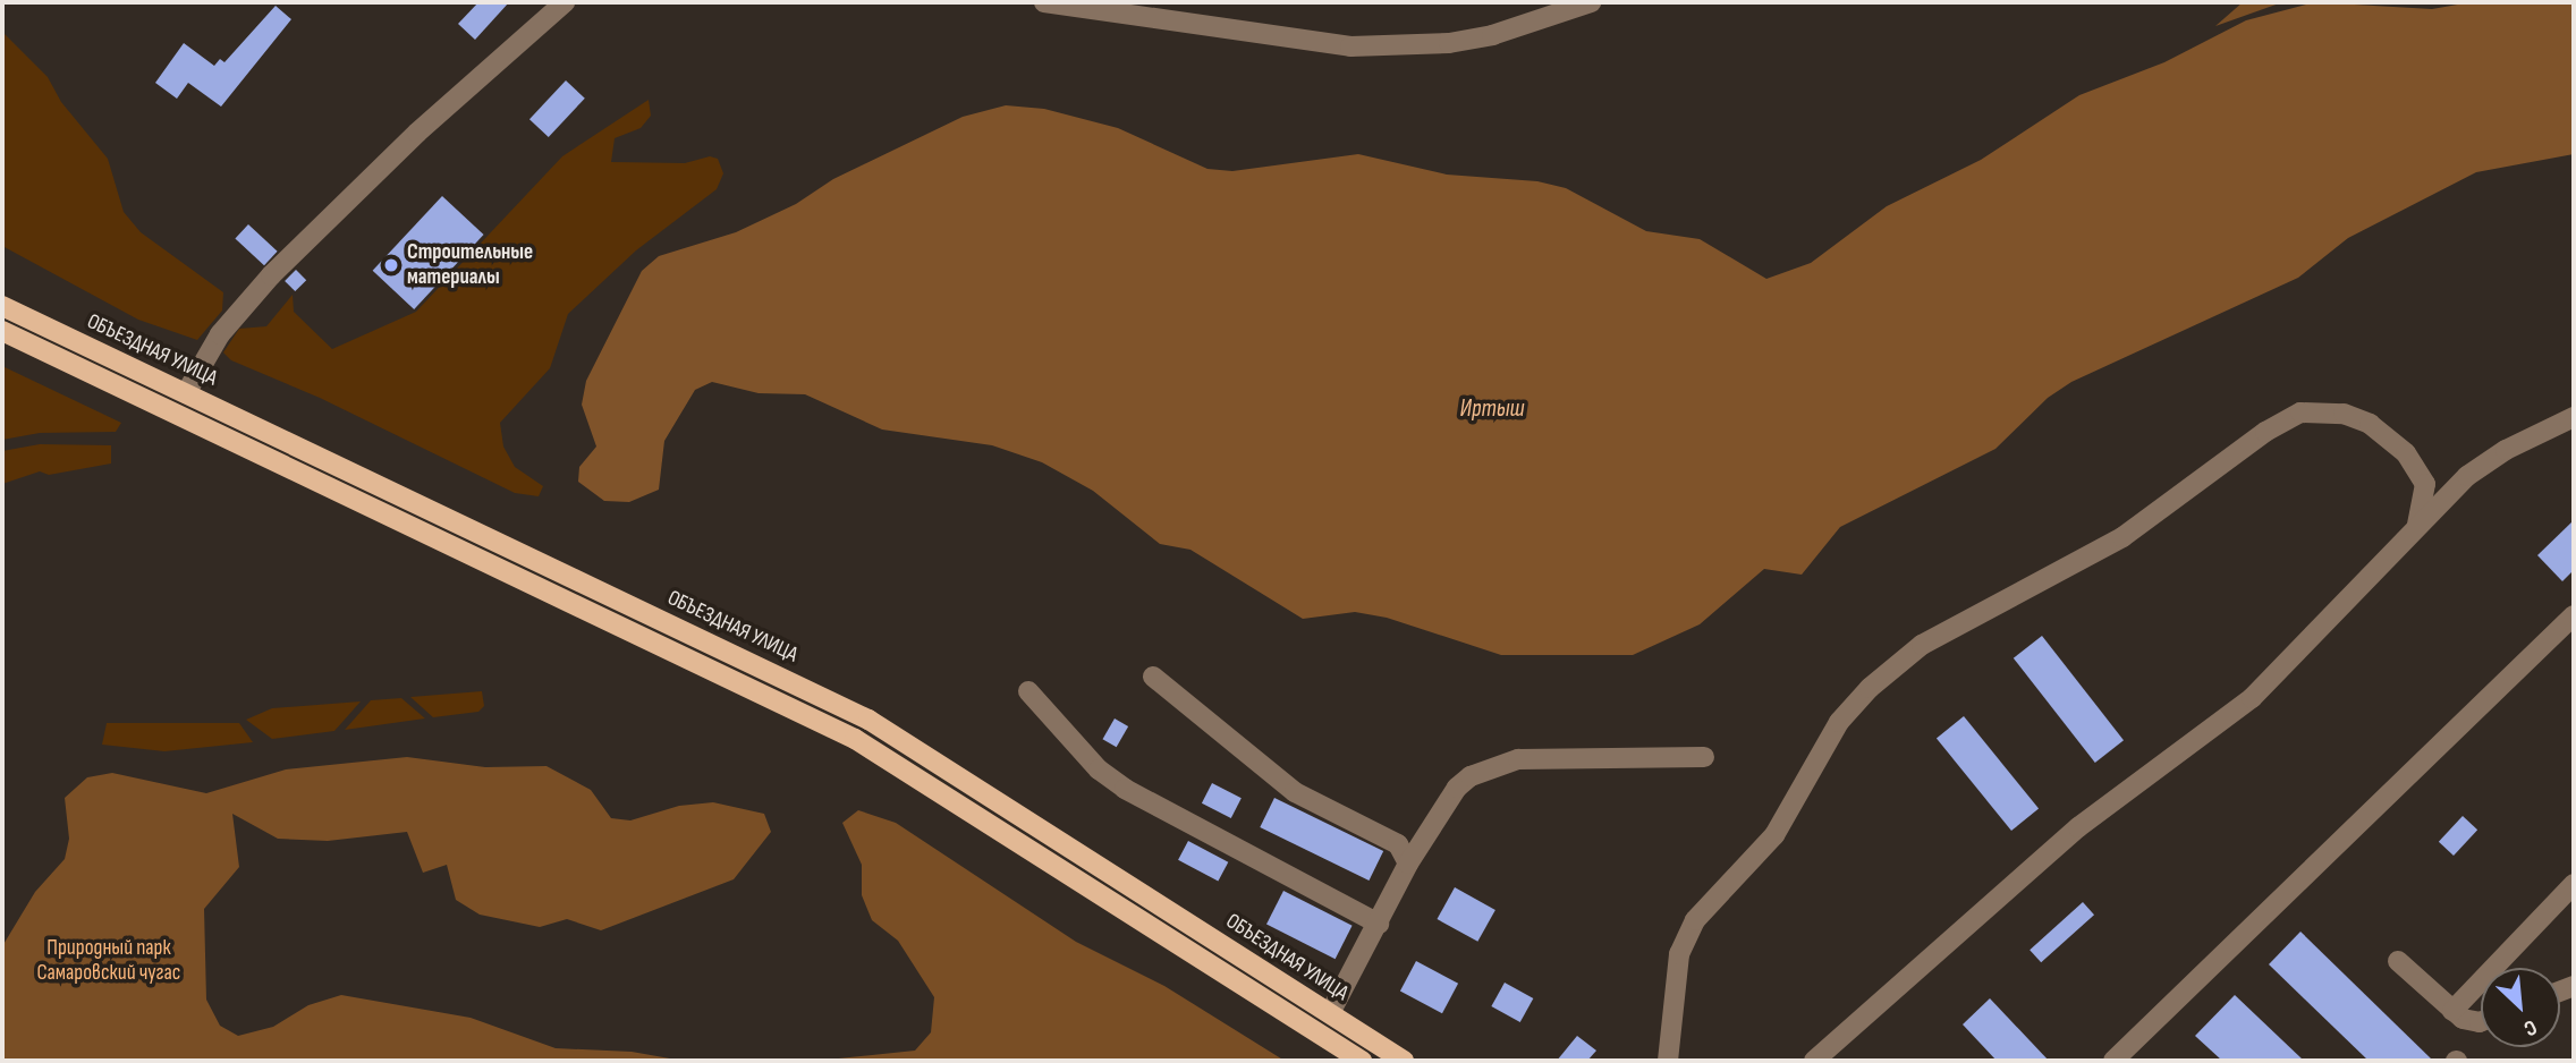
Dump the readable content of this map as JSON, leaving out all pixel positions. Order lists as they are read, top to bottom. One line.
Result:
{"streets":{"main road":["ОБЪЕЗДНАЯ УЛИЦА"]},"water":["Иртыш"],"parks":["Природный парк Самаровский чугас"],"places":["Строительные материалы"],"north":"bottom right"}
